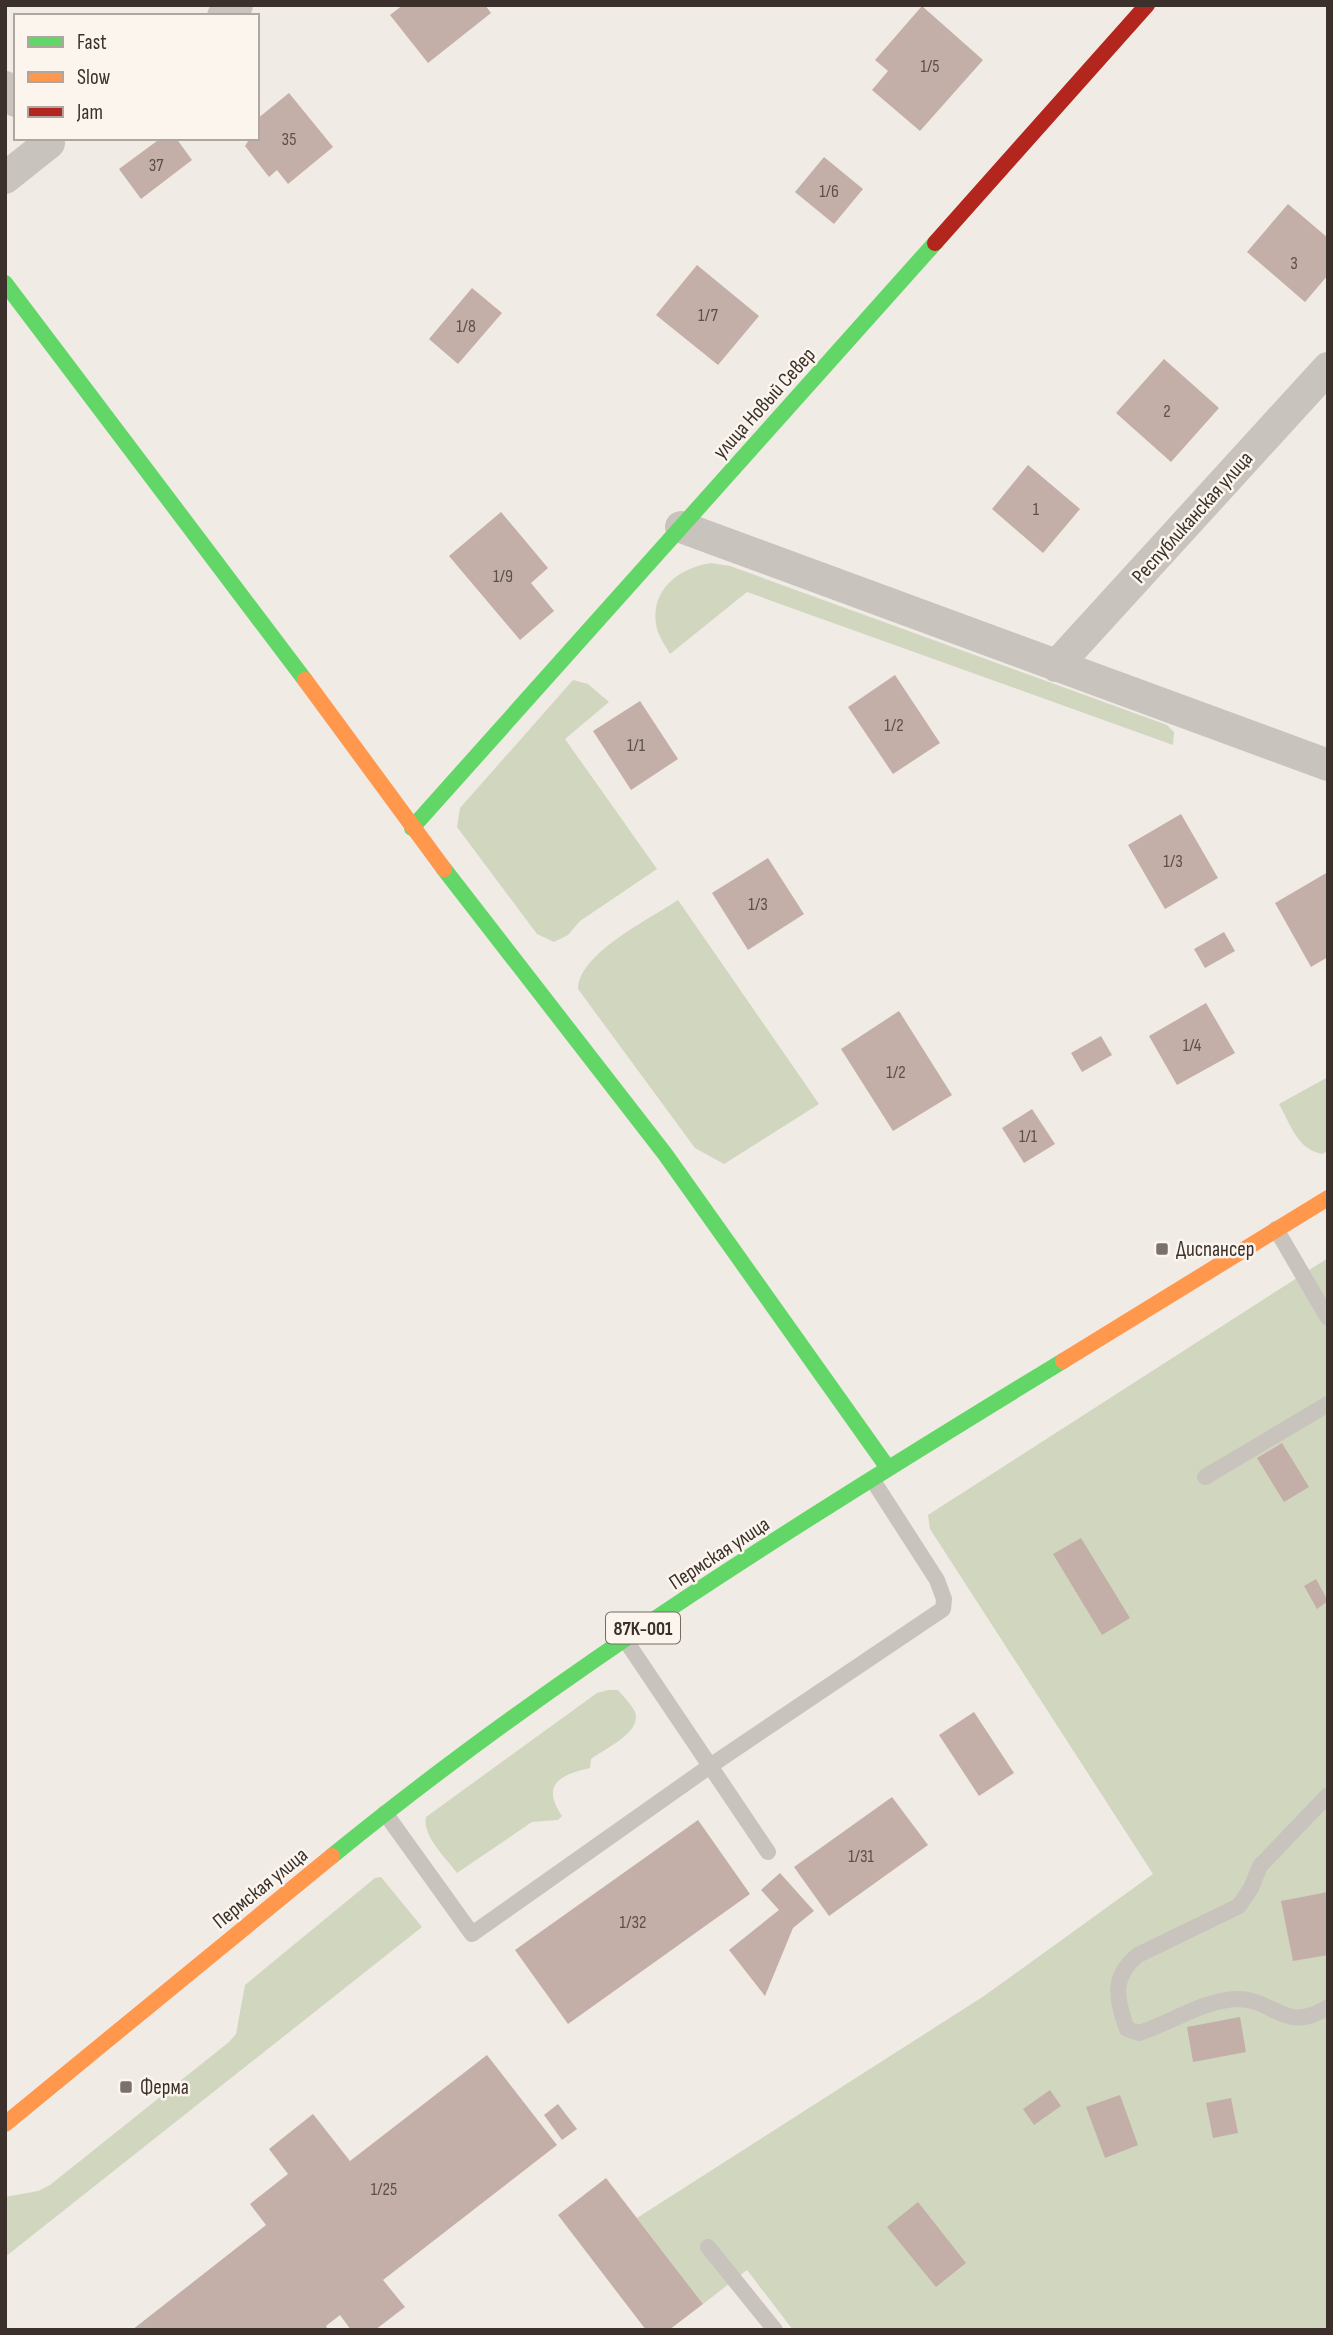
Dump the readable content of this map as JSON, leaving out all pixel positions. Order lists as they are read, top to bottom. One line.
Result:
{"streets":{"street":["улица Новый Север","Республиканская улица","Пермская улица","87К-001"]},"places":{"transit":["Диспансер","Ферма"]},"house_numbers":["1/5","35","37","1/6","3","1/7","1/8","2","1","1/9","1/2","1/1","1/3","1/3","1/4","1/2","1/1","1/31","1/32","1/25"],"legend":["Fast","Slow","Jam"]}
